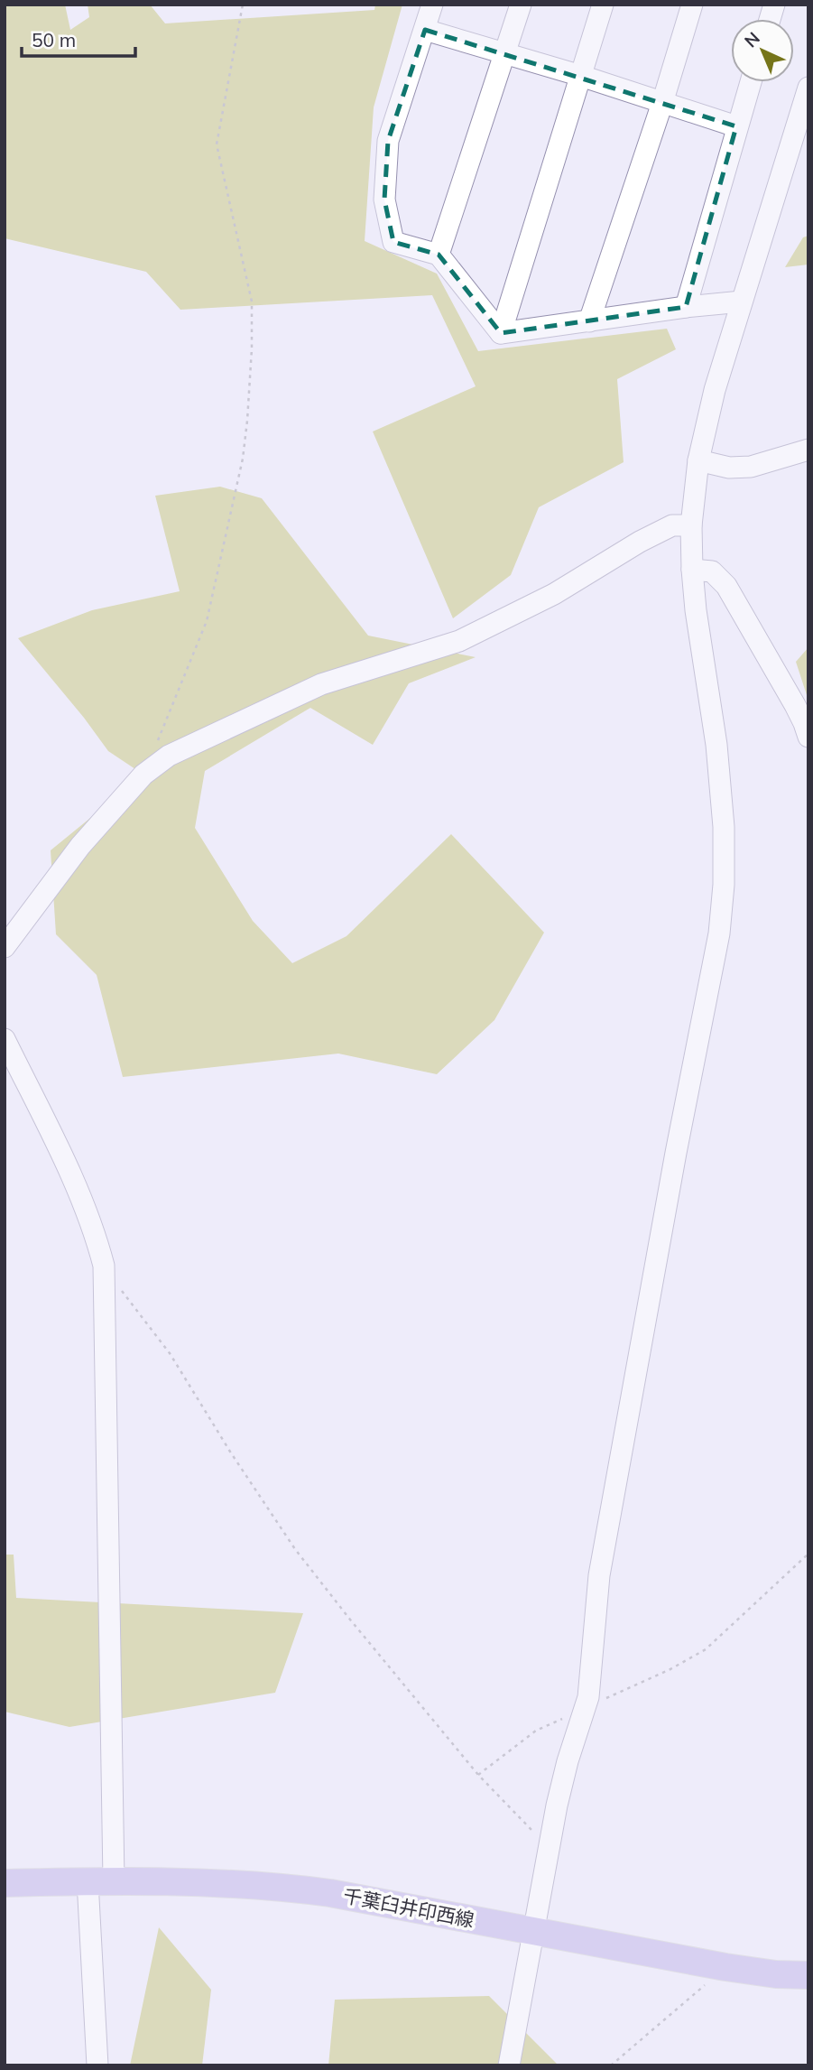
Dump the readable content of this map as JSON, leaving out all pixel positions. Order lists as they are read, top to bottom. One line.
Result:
{"streets":{"main road":["千葉臼井印西線"]},"scale_bar":"50 m","north":"top left"}
